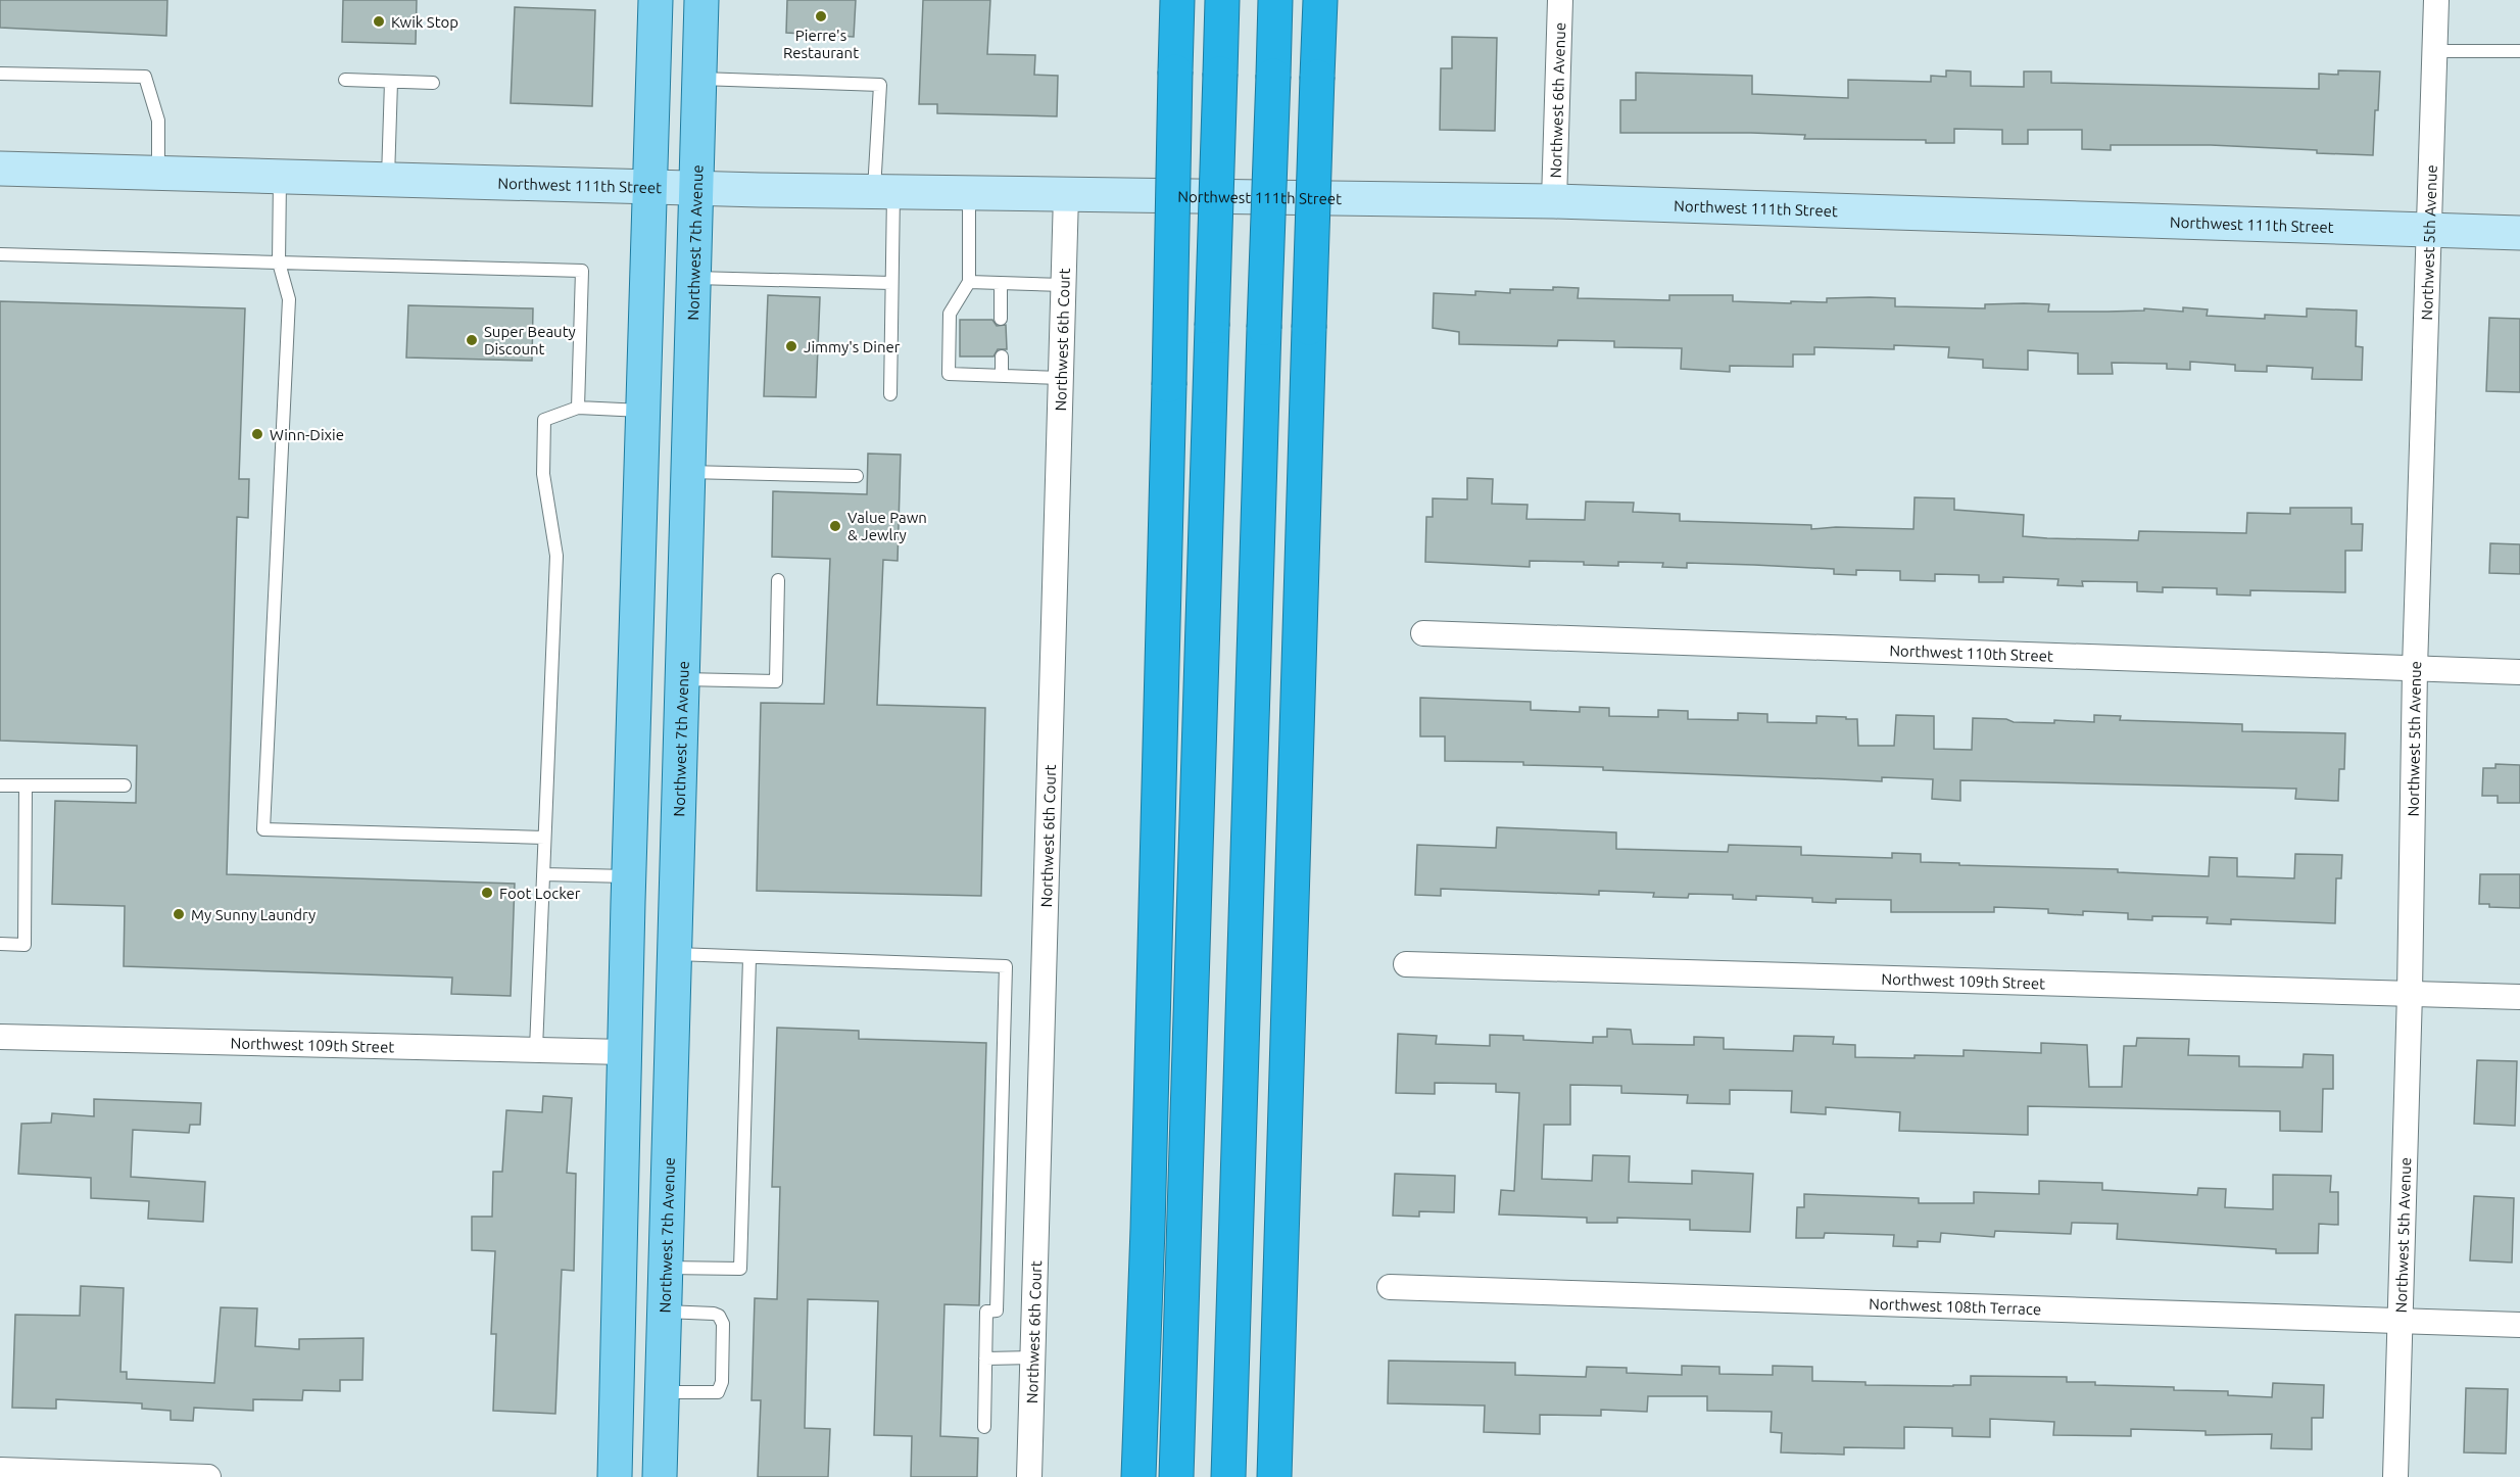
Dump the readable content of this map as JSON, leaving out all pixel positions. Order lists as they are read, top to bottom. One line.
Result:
{"streets":{"main road":["Northwest 7th Avenue"],"street":["Northwest 6th Avenue","Northwest 111th Street","Northwest 5th Avenue","Northwest 6th Court","Northwest 110th Street","Northwest 109th Street","Northwest 108th Terrace"]},"crossings":[["Northwest 6th Avenue","Northwest 111th Street"],["Northwest 111th Street","Northwest 7th Avenue"],["Northwest 111th Street","Northwest 5th Avenue"],["Northwest 111th Street","Northwest 6th Court"],["Northwest 5th Avenue","Northwest 110th Street"],["Northwest 5th Avenue","Northwest 109th Street"],["Northwest 5th Avenue","Northwest 108th Terrace"]],"places":["Pierre's Restaurant","Kwik Stop","Super Beauty Discount","Jimmy's Diner","Winn-Dixie","Value Pawn & Jewlry","Foot Locker","My Sunny Laundry"]}
